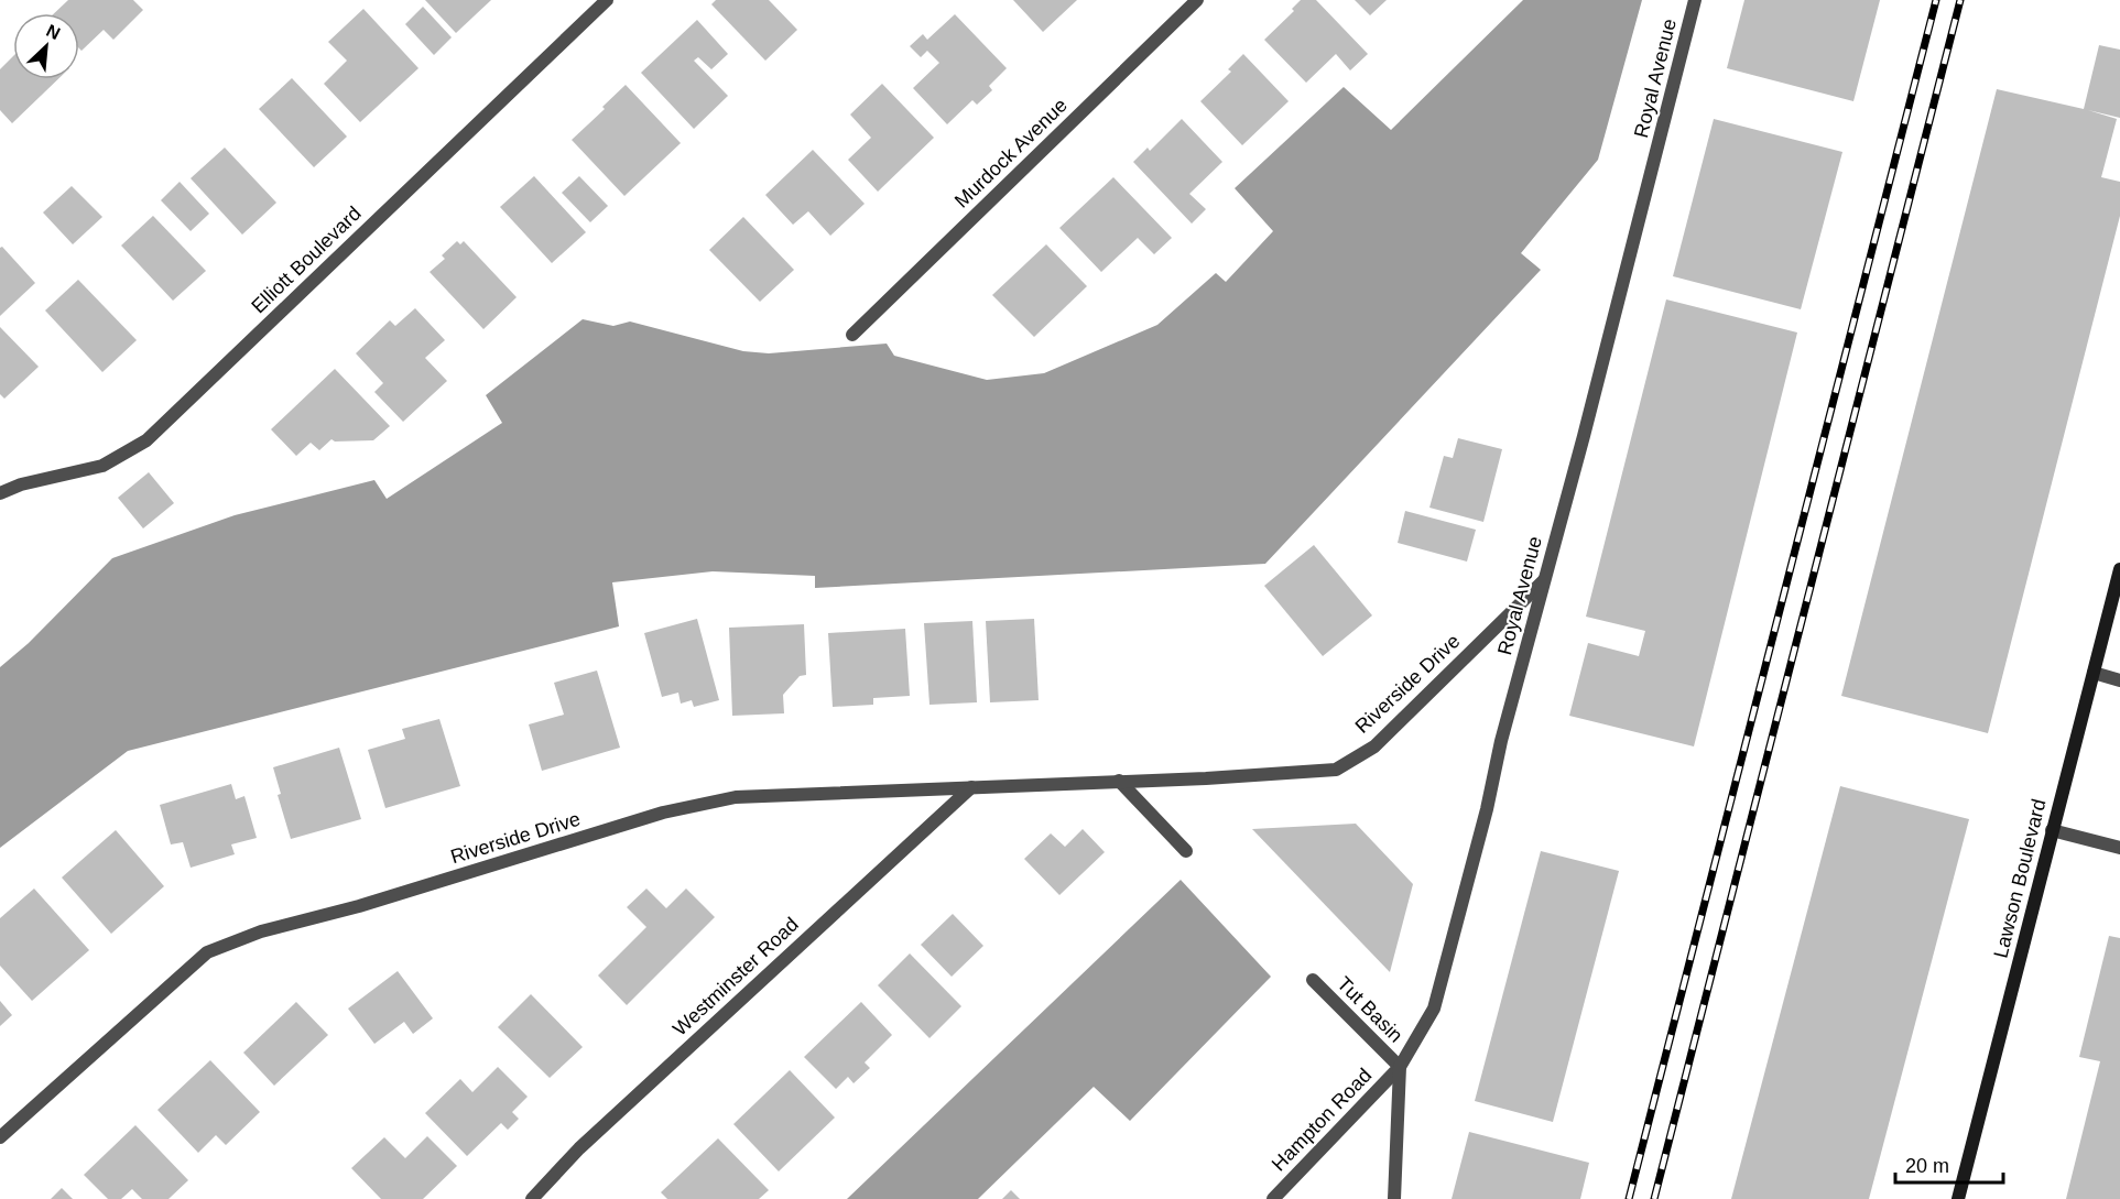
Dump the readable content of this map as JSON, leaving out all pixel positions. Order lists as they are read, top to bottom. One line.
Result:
{"streets":{"main road":["Lawson Boulevard"],"street":["Royal Avenue","Murdock Avenue","Elliott Boulevard","Riverside Drive","Westminster Road","Tut Basin","Hampton Road"]},"crossings":[["Royal Avenue","Riverside Drive"],["Royal Avenue","Tut Basin"],["Royal Avenue","Hampton Road"],["Riverside Drive","Westminster Road"],["Tut Basin","Hampton Road"]],"scale_bar":"20 m","north":"top right"}
